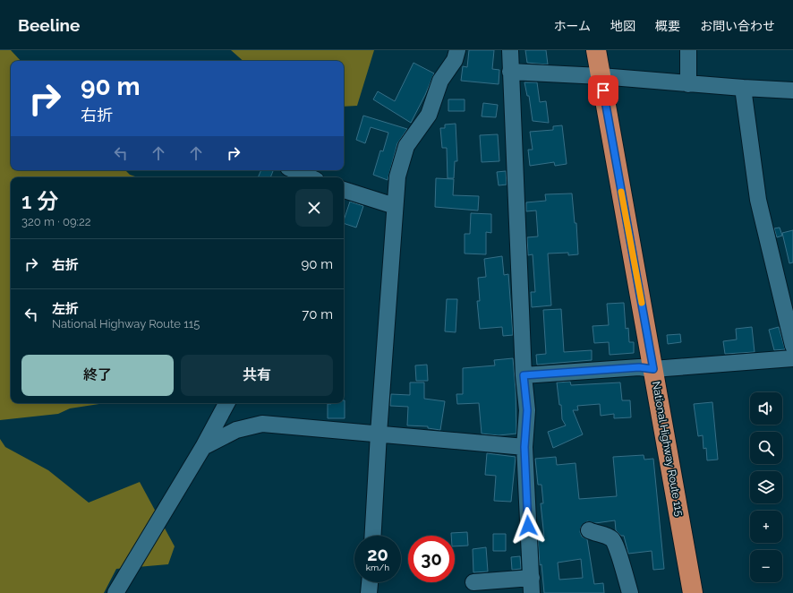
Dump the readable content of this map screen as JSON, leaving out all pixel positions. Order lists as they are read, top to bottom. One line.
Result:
{"streets":{"highway":["National Highway Route 115"]},"page":{"header":"Beeline","nav":["ホーム","地図","概要","お問い合わせ"],"turn":["90 m","右折"],"heading":["1 分","320 m · 09:22"],"list":[{"name":"右折","value":"90 m"},{"name":"左折","note":"National Highway Route 115","value":"70 m"}],"buttons":["終了","共有"],"map_buttons":["+","−"],"speed":"20 km/h","limit":"30"}}
